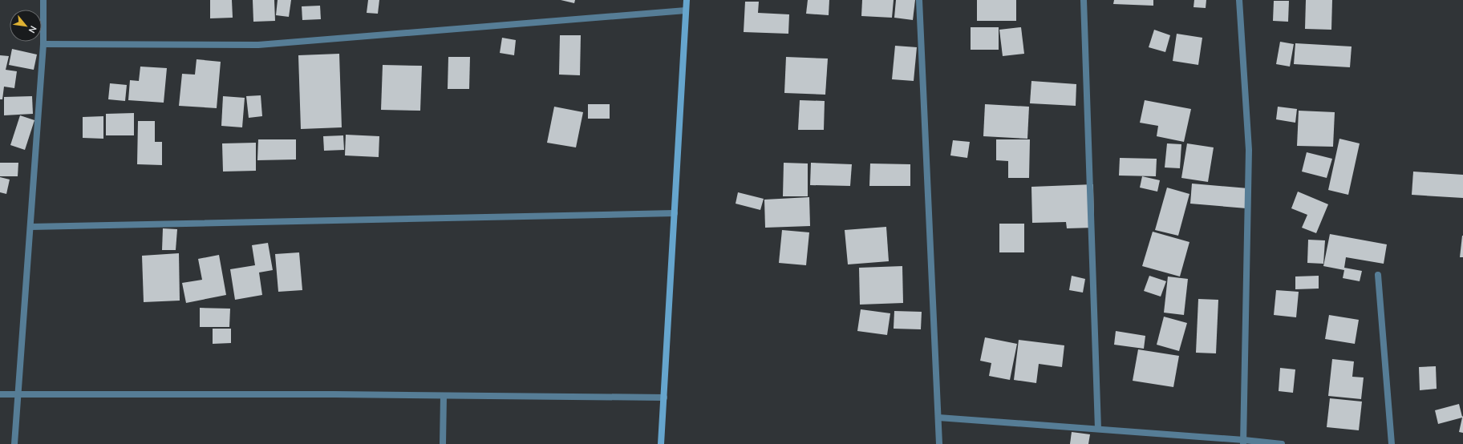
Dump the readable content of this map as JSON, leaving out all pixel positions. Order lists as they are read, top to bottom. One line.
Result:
{"north":"bottom right"}
